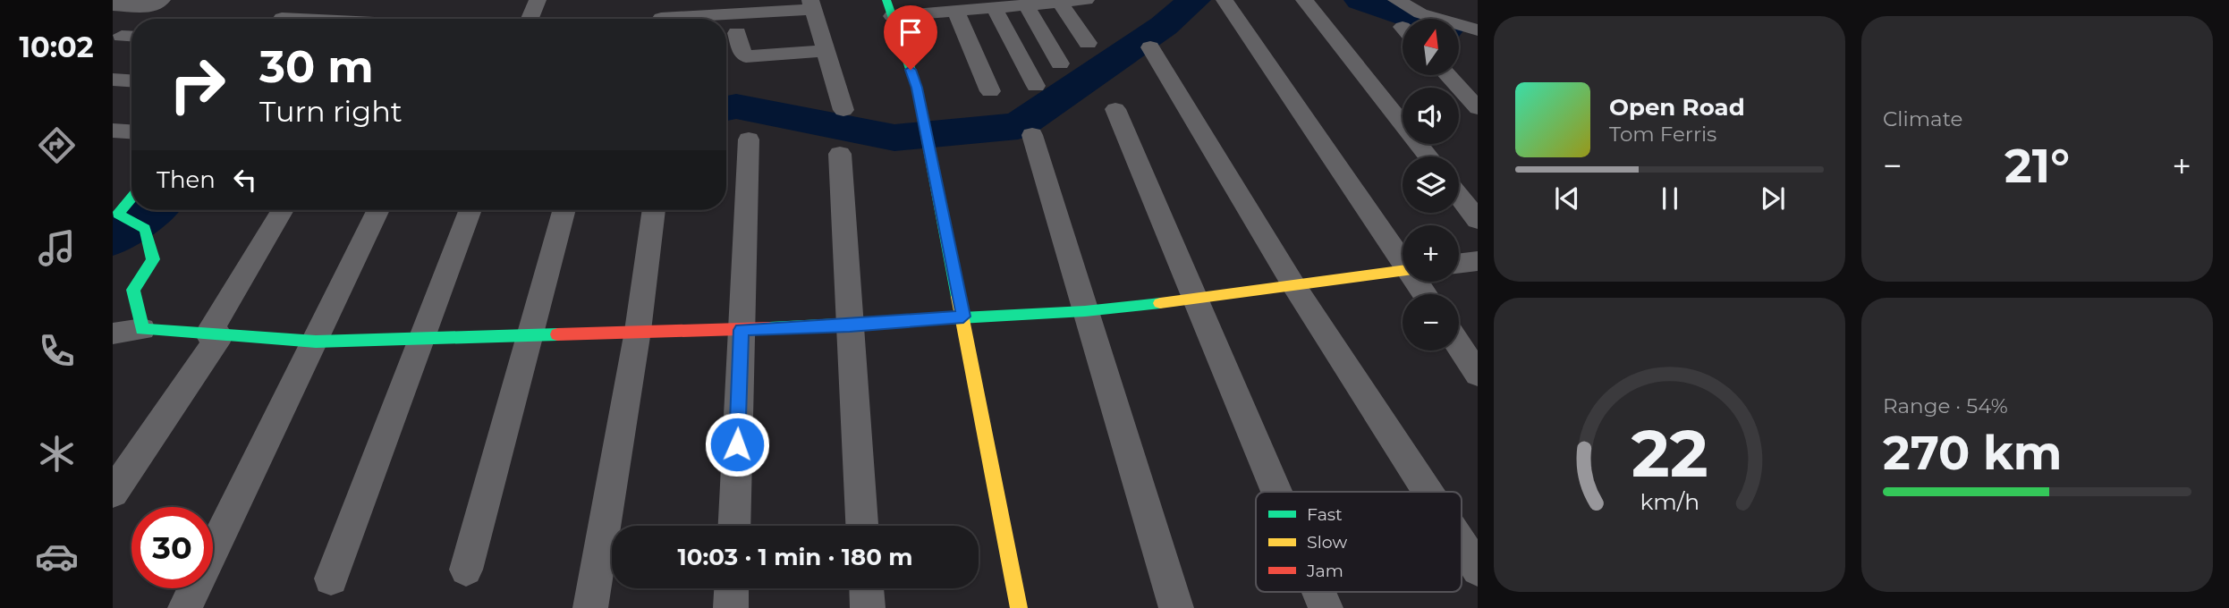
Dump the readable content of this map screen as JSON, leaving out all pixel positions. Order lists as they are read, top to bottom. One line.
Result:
{"legend":["Fast","Slow","Jam"],"north":"top","page":{"tabs":"10:02","tile":["Climate",["Range · 54%","270 km"]],"map_buttons":["+","−"],"turn":["30 m","Turn right"],"song":["Open Road","Tom Ferris"],"heat":["−","21°","+"],"then":"Then","limit":"30","trip":"10:03 · 1 min · 180 m","gauge":["22","km/h"]}}
